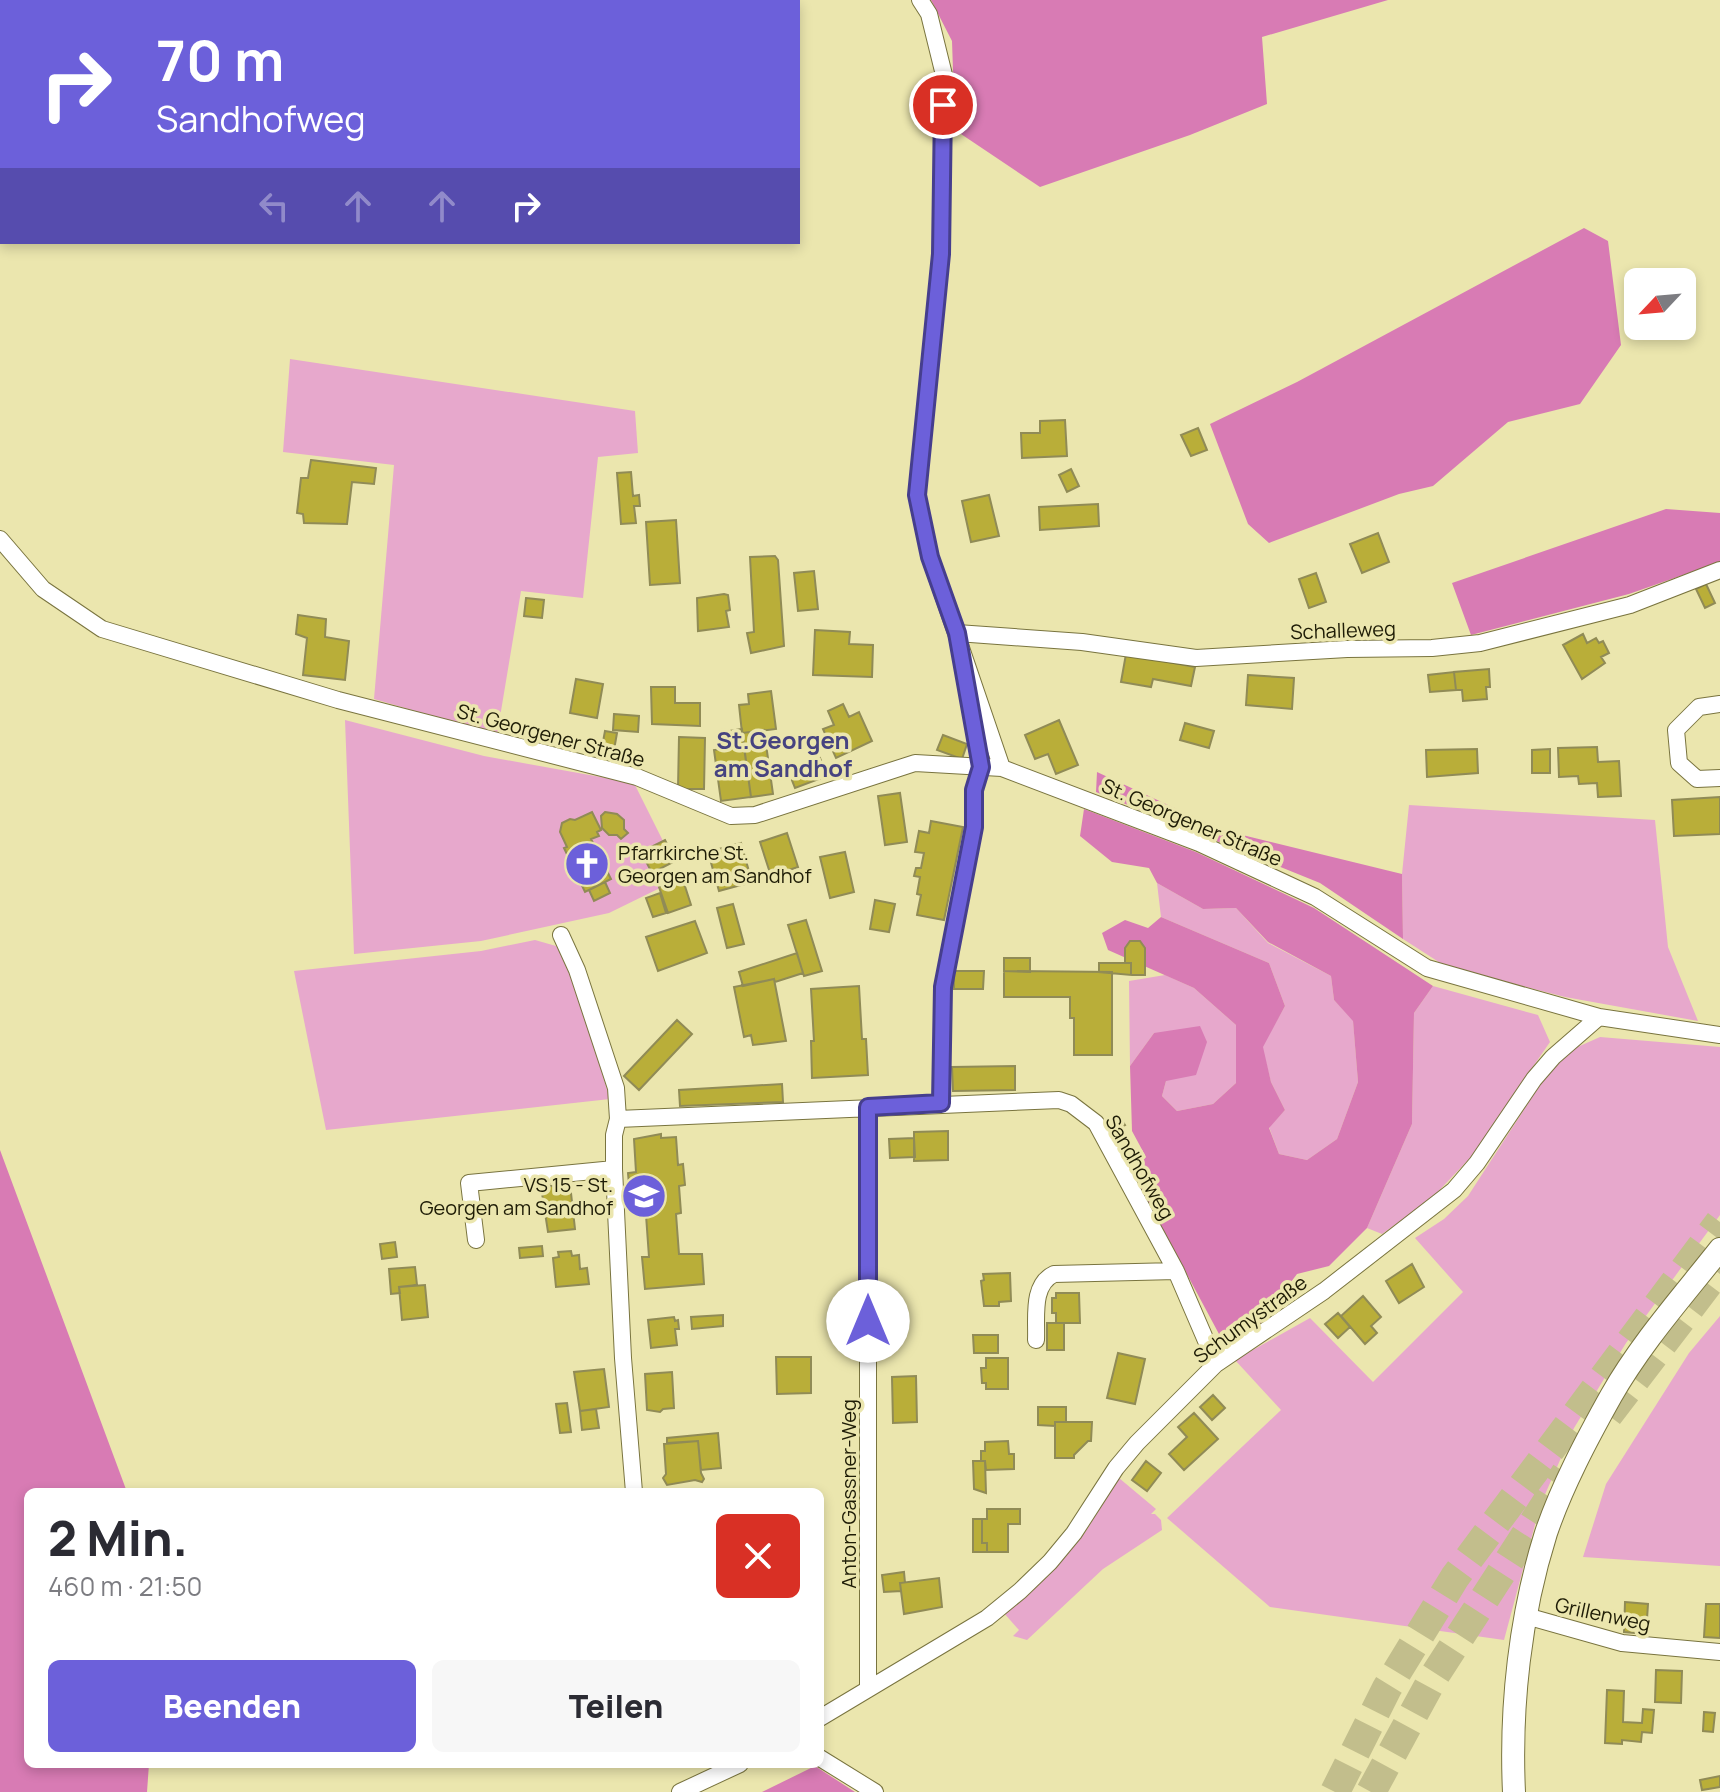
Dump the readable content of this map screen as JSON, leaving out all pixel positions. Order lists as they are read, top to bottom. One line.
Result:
{"streets":{"street":["Schalleweg","St. Georgener Straße","Sandhofweg","Schumystraße","Anton-Gassner-Weg","Grillenweg"]},"crossings":[["St. Georgener Straße","Schumystraße"],["Sandhofweg","Schumystraße"],["Sandhofweg","Anton-Gassner-Weg"],["Schumystraße","Anton-Gassner-Weg"]],"districts":["St.Georgen am Sandhof"],"places":{"church":["Pfarrkirche St. Georgen am Sandhof"],"school or university":["VS 15 - St. Georgen am Sandhof"]},"north":"bottom left","page":{"turn":["70 m","Sandhofweg"],"heading":["2 Min.","460 m · 21:50"],"buttons":["Beenden","Teilen"]}}
